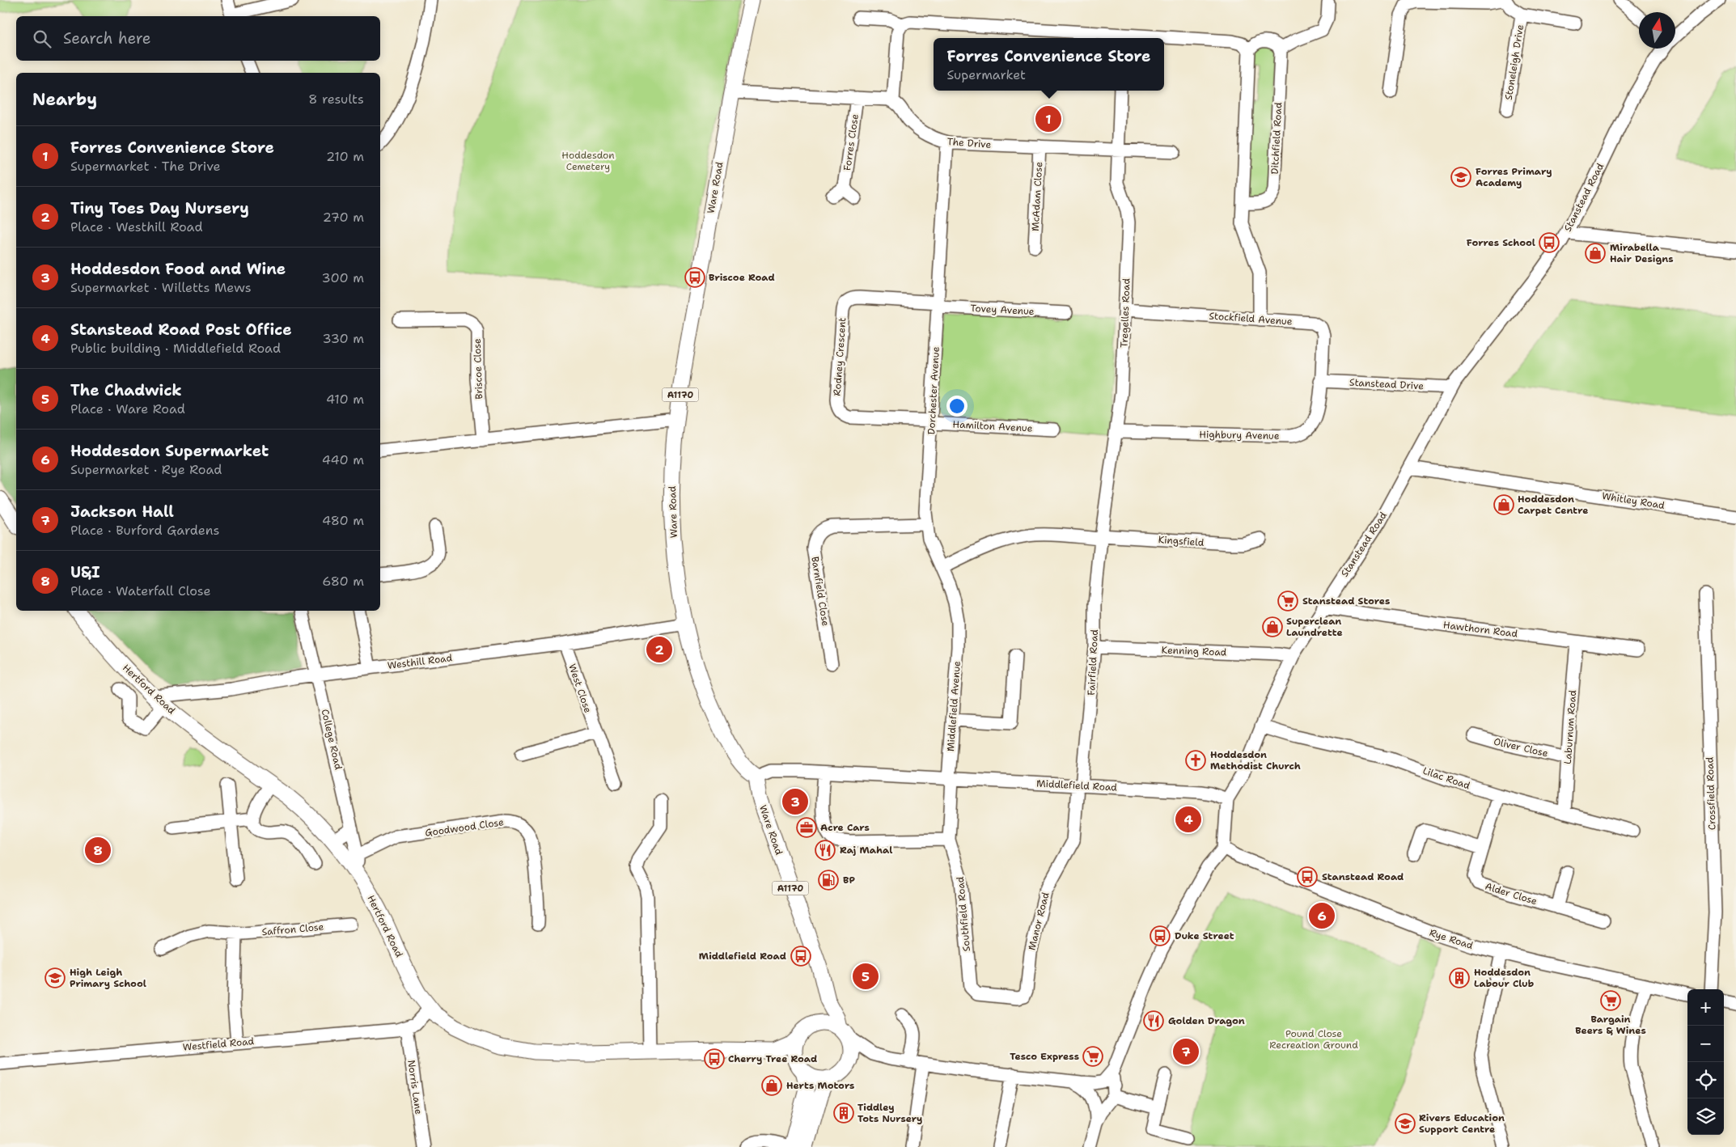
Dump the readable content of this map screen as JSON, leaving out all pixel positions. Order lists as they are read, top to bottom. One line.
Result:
{"streets":{"main road":["Ware Road","A1170","Hertford Road"],"street":["Stoneleigh Drive","Ditchfield Road","Forres Close","The Drive","McAdam Close","Stanstead Road","Tovey Avenue","Tregelles Road","Stockfield Avenue","Rodney Crescent","Briscoe Close","Stanstead Drive","Dorchester Avenue","Hamilton Avenue","Highbury Avenue","Whitley Road","Kingsfield","Barnfield Close","Hawthorn Road","Kenning Road","Westhill Road","Fairfield Road","West Close","Middlefield Avenue","Laburnum Road","College Road","Oliver Close","Lilac Road","Middlefield Road","Crossfield Road","Goodwood Close","Alder Close","Southfield Road","Manor Road","Saffron Close","Rye Road","Westfield Road","Norris Lane"]},"crossings":[["The Drive","McAdam Close"],["The Drive","Tregelles Road"],["The Drive","Dorchester Avenue"],["Ware Road","Westhill Road"],["Ware Road","Hertford Road"],["Ware Road","Middlefield Road"],["Stanstead Road","Stanstead Drive"],["Stanstead Road","Whitley Road"],["Stanstead Road","Hawthorn Road"],["Stanstead Road","Kenning Road"],["Stanstead Road","Lilac Road"],["Stanstead Road","Middlefield Road"],["Stanstead Road","Rye Road"],["Tovey Avenue","Rodney Crescent"],["Tovey Avenue","Dorchester Avenue"],["Tregelles Road","Stockfield Avenue"],["Tregelles Road","Highbury Avenue"],["Tregelles Road","Kingsfield"],["Tregelles Road","Fairfield Road"],["Stockfield Avenue","Stanstead Drive"],["Stockfield Avenue","Highbury Avenue"],["Rodney Crescent","Dorchester Avenue"],["Rodney Crescent","Hamilton Avenue"],["Stanstead Drive","Highbury Avenue"],["Dorchester Avenue","Hamilton Avenue"],["Dorchester Avenue","Kingsfield"],["Dorchester Avenue","Barnfield Close"],["Dorchester Avenue","Middlefield Avenue"],["Kingsfield","Fairfield Road"],["Hawthorn Road","Laburnum Road"],["Kenning Road","Fairfield Road"],["Westhill Road","West Close"],["Westhill Road","Hertford Road"],["Westhill Road","College Road"],["Fairfield Road","Middlefield Road"],["Fairfield Road","Manor Road"],["Hertford Road","College Road"],["Hertford Road","Westfield Road"],["Middlefield Avenue","Middlefield Road"],["Middlefield Avenue","Southfield Road"],["Laburnum Road","Oliver Close"],["Laburnum Road","Lilac Road"],["College Road","Goodwood Close"],["Lilac Road","Alder Close"],["Middlefield Road","Southfield Road"],["Middlefield Road","Manor Road"],["Southfield Road","Manor Road"],["Westfield Road","Norris Lane"]],"parks":["Hoddesdon Cemetery","Pound Close Recreation Ground"],"places":{"school or university":["Forres Primary Academy","High Leigh Primary School","Rivers Education Support Centre"],"bus stop":["Forres School","Briscoe Road","Stanstead Road","Duke Street","Middlefield Road","Cherry Tree Road"],"shop":["Mirabella Hair Designs","Hoddesdon Carpet Centre","Superclean Laundrette","Herts Motors"],"supermarket":["Stanstead Stores","Bargain Beers & Wines","Tesco Express"],"church":["Hoddesdon Methodist Church"],"office":["Acre Cars"],"restaurant":["Raj Mahal","Golden Dragon"],"fuel station":["BP"],"building":["Hoddesdon Labour Club","Tiddley Tots Nursery"]},"north":"top","page":{"search":"Search here","popup":["Forres Convenience Store","Supermarket"],"heading":["Nearby","8 results"],"pins":["1","2","3","4","8","6","5","7"],"list":[{"mark":"1","name":"Forres Convenience Store","note":"Supermarket · The Drive","value":"210 m"},{"mark":"2","name":"Tiny Toes Day Nursery","note":"Place · Westhill Road","value":"270 m"},{"mark":"3","name":"Hoddesdon Food and Wine","note":"Supermarket · Willetts Mews","value":"300 m"},{"mark":"4","name":"Stanstead Road Post Office","note":"Public building · Middlefield Road","value":"330 m"},{"mark":"5","name":"The Chadwick","note":"Place · Ware Road","value":"410 m"},{"mark":"6","name":"Hoddesdon Supermarket","note":"Supermarket · Rye Road","value":"440 m"},{"mark":"7","name":"Jackson Hall","note":"Place · Burford Gardens","value":"480 m"},{"mark":"8","name":"U&I","note":"Place · Waterfall Close","value":"680 m"}],"map_buttons":["+","−"]}}
